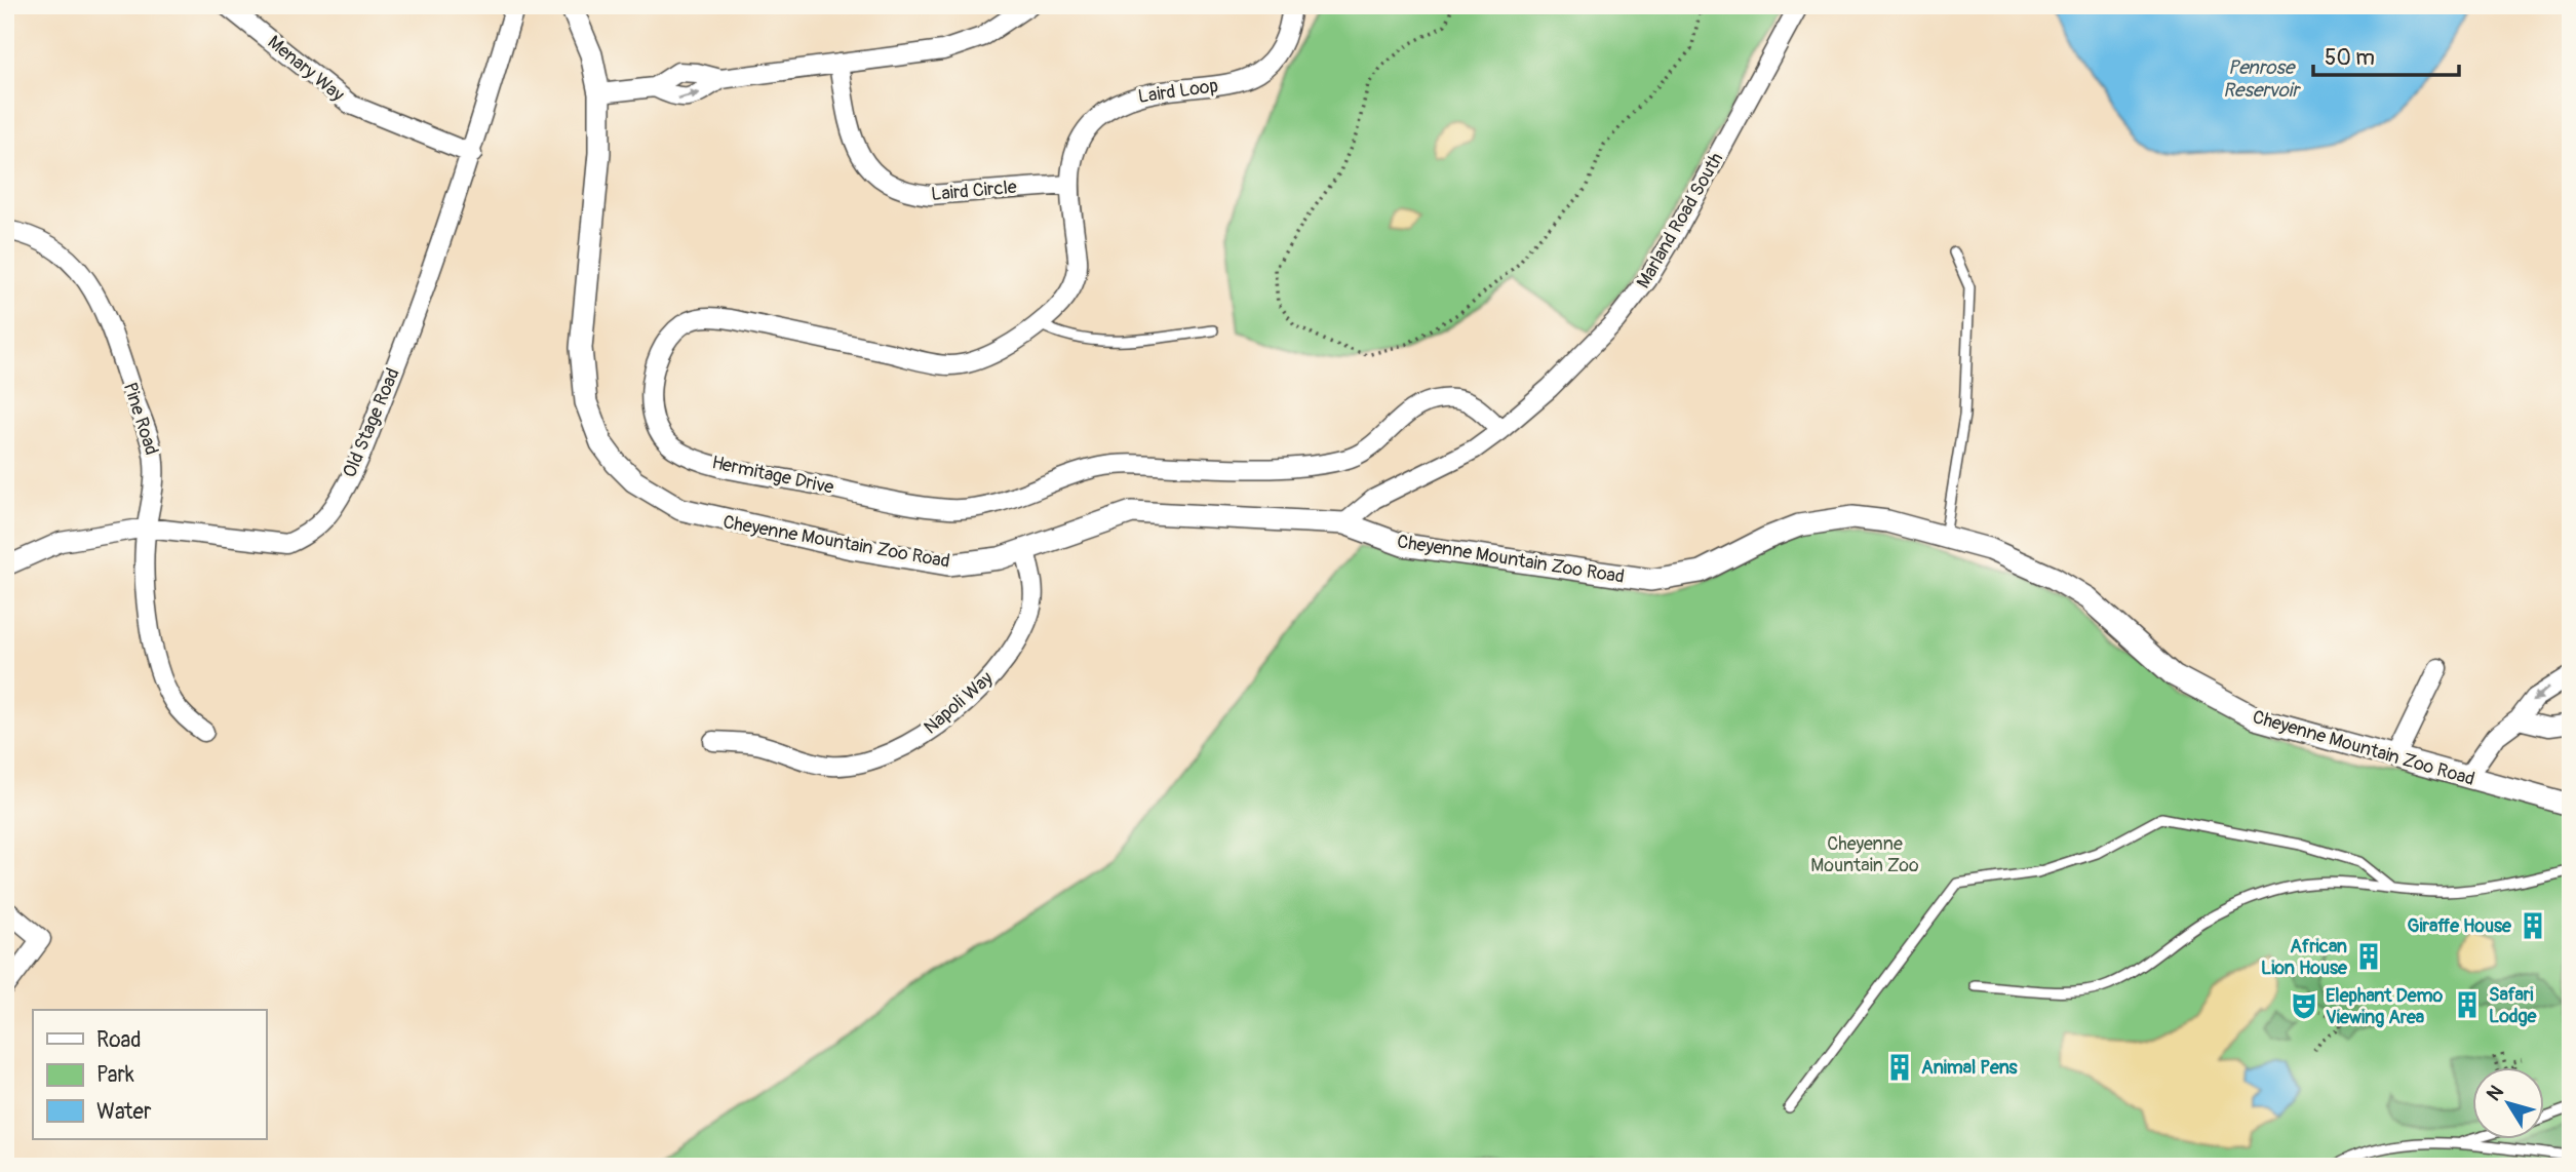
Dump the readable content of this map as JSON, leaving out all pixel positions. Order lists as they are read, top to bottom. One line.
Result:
{"streets":{"street":["Menary Way","Laird Loop","Laird Circle","Marland Road South","Pine Road","Old Stage Road","Hermitage Drive","Cheyenne Mountain Zoo Road","Napoli Way"]},"crossings":[["Menary Way","Old Stage Road"],["Laird Loop","Laird Circle"],["Laird Loop","Hermitage Drive"],["Laird Circle","Hermitage Drive"],["Marland Road South","Hermitage Drive"],["Marland Road South","Cheyenne Mountain Zoo Road"],["Pine Road","Old Stage Road"],["Cheyenne Mountain Zoo Road","Napoli Way"]],"water":["Penrose Reservoir"],"parks":["Cheyenne Mountain Zoo"],"places":{"building":["Giraffe House","African Lion House","Safari Lodge","Animal Pens"],"theatre":["Elephant Demo Viewing Area"]},"legend":["Road","Park","Water"],"scale_bar":"50 m","north":"top left"}
